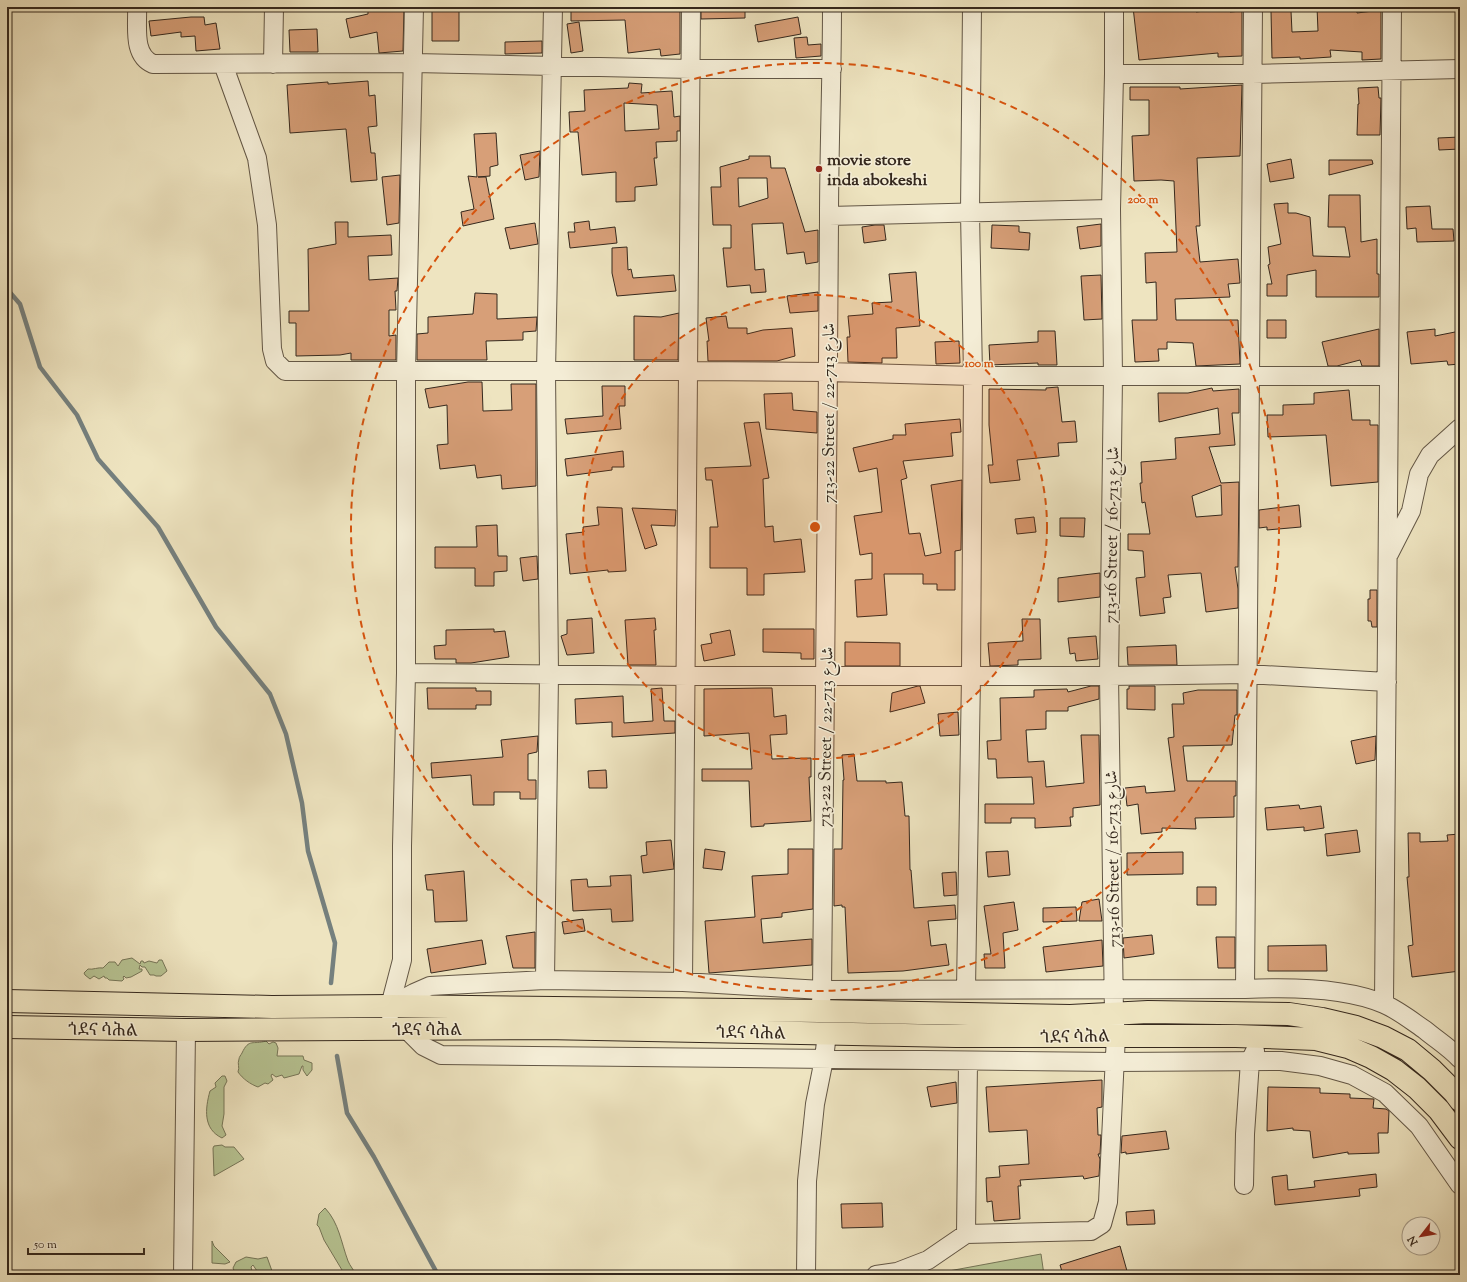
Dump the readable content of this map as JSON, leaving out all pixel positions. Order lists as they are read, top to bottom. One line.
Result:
{"streets":{"highway":["ጎደና ሳሕል"],"street":["713-22 Street / شارع 713-22","713-16 Street / شارع 713-16"]},"crossings":[["713-22 Street / شارع 713-22","ጎደና ሳሕል"],["713-16 Street / شارع 713-16","ጎደና ሳሕል"]],"places":["movie store inda abokeshi"],"scale_bar":"50 m","north":"bottom left","rings":["200 m","100 m"]}
